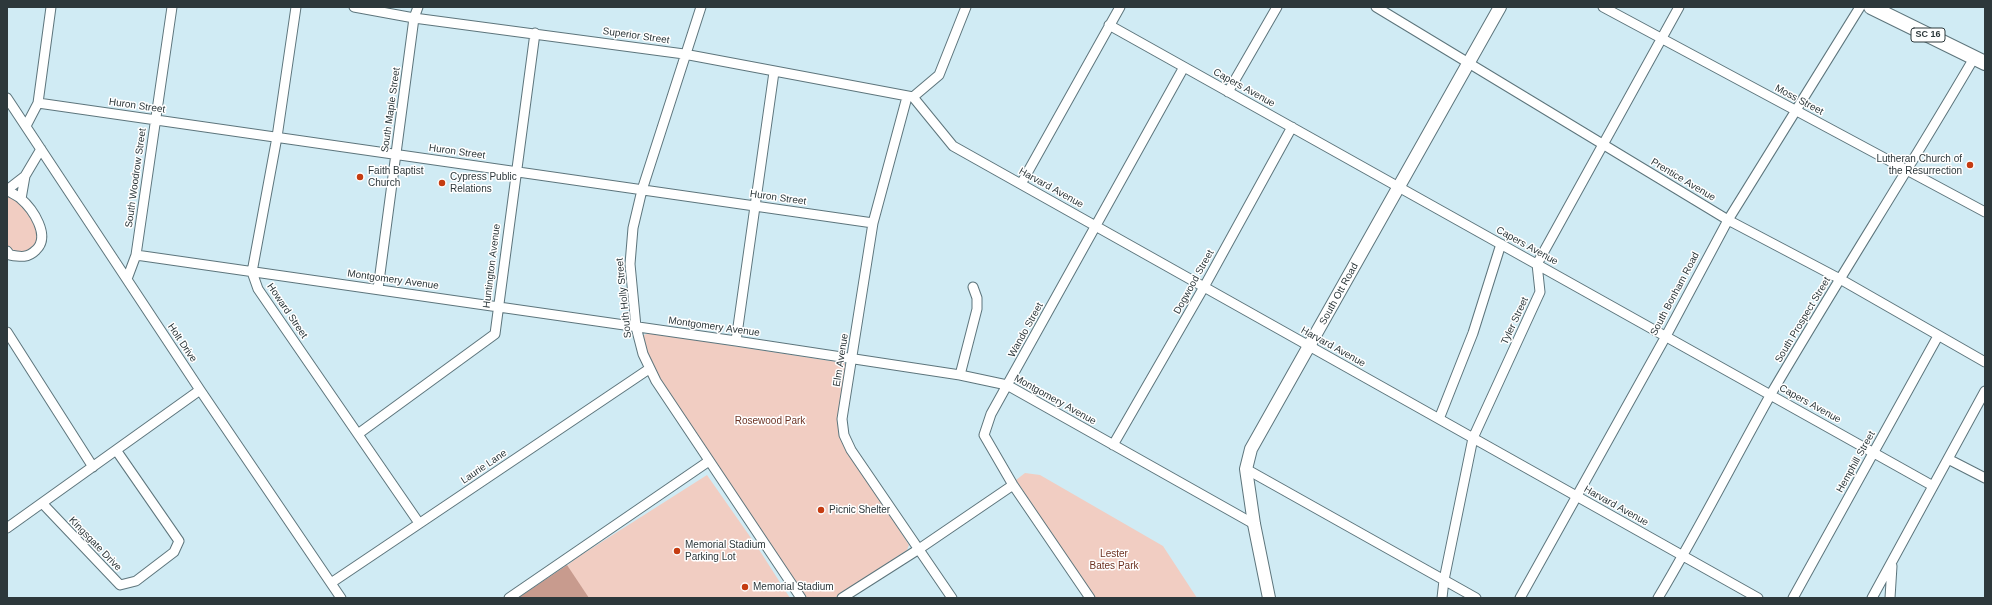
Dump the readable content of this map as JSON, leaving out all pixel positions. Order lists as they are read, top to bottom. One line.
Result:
{"streets":{"main road":["SC 16"],"street":["Superior Street","Capers Avenue","Moss Street","Huron Street","South Maple Street","South Woodrow Street","Prentice Avenue","Harvard Avenue","Huntington Avenue","Montgomery Avenue","Dogwood Street","South Ott Road","South Bonham Road","South Holly Street","Howard Street","South Prospect Street","Tyler Street","Wando Street","Holt Drive","Elm Avenue","Hemphill Street","Laurie Lane","Kingsgate Drive"]},"crossings":[["SC 16","South Prospect Street"],["Superior Street","South Maple Street"],["Superior Street","Harvard Avenue"],["Superior Street","Huntington Avenue"],["Superior Street","South Holly Street"],["Superior Street","Elm Avenue"],["Capers Avenue","Dogwood Street"],["Capers Avenue","South Ott Road"],["Capers Avenue","South Bonham Road"],["Capers Avenue","South Prospect Street"],["Capers Avenue","Tyler Street"],["Capers Avenue","Wando Street"],["Capers Avenue","Hemphill Street"],["Moss Street","South Bonham Road"],["Moss Street","South Prospect Street"],["Huron Street","South Maple Street"],["Huron Street","South Woodrow Street"],["Huron Street","Huntington Avenue"],["Huron Street","South Holly Street"],["Huron Street","Elm Avenue"],["South Maple Street","Montgomery Avenue"],["South Woodrow Street","Montgomery Avenue"],["South Woodrow Street","Holt Drive"],["Prentice Avenue","South Ott Road"],["Prentice Avenue","South Bonham Road"],["Prentice Avenue","South Prospect Street"],["Prentice Avenue","Hemphill Street"],["Harvard Avenue","Dogwood Street"],["Harvard Avenue","South Ott Road"],["Harvard Avenue","South Bonham Road"],["Harvard Avenue","South Prospect Street"],["Harvard Avenue","Tyler Street"],["Harvard Avenue","Wando Street"],["Harvard Avenue","Elm Avenue"],["Huntington Avenue","Montgomery Avenue"],["Huntington Avenue","Howard Street"],["Montgomery Avenue","Dogwood Street"],["Montgomery Avenue","South Ott Road"],["Montgomery Avenue","South Holly Street"],["Montgomery Avenue","Howard Street"],["Montgomery Avenue","Wando Street"],["Montgomery Avenue","Elm Avenue"],["South Holly Street","Laurie Lane"],["Howard Street","Laurie Lane"],["Holt Drive","Laurie Lane"]],"parks":["Rosewood Park","Lester Bates Park"],"places":["Lutheran Church of the Resurrection","Faith Baptist Church","Cypress Public Relations","Picnic Shelter","Memorial Stadium Parking Lot","Memorial Stadium"]}
